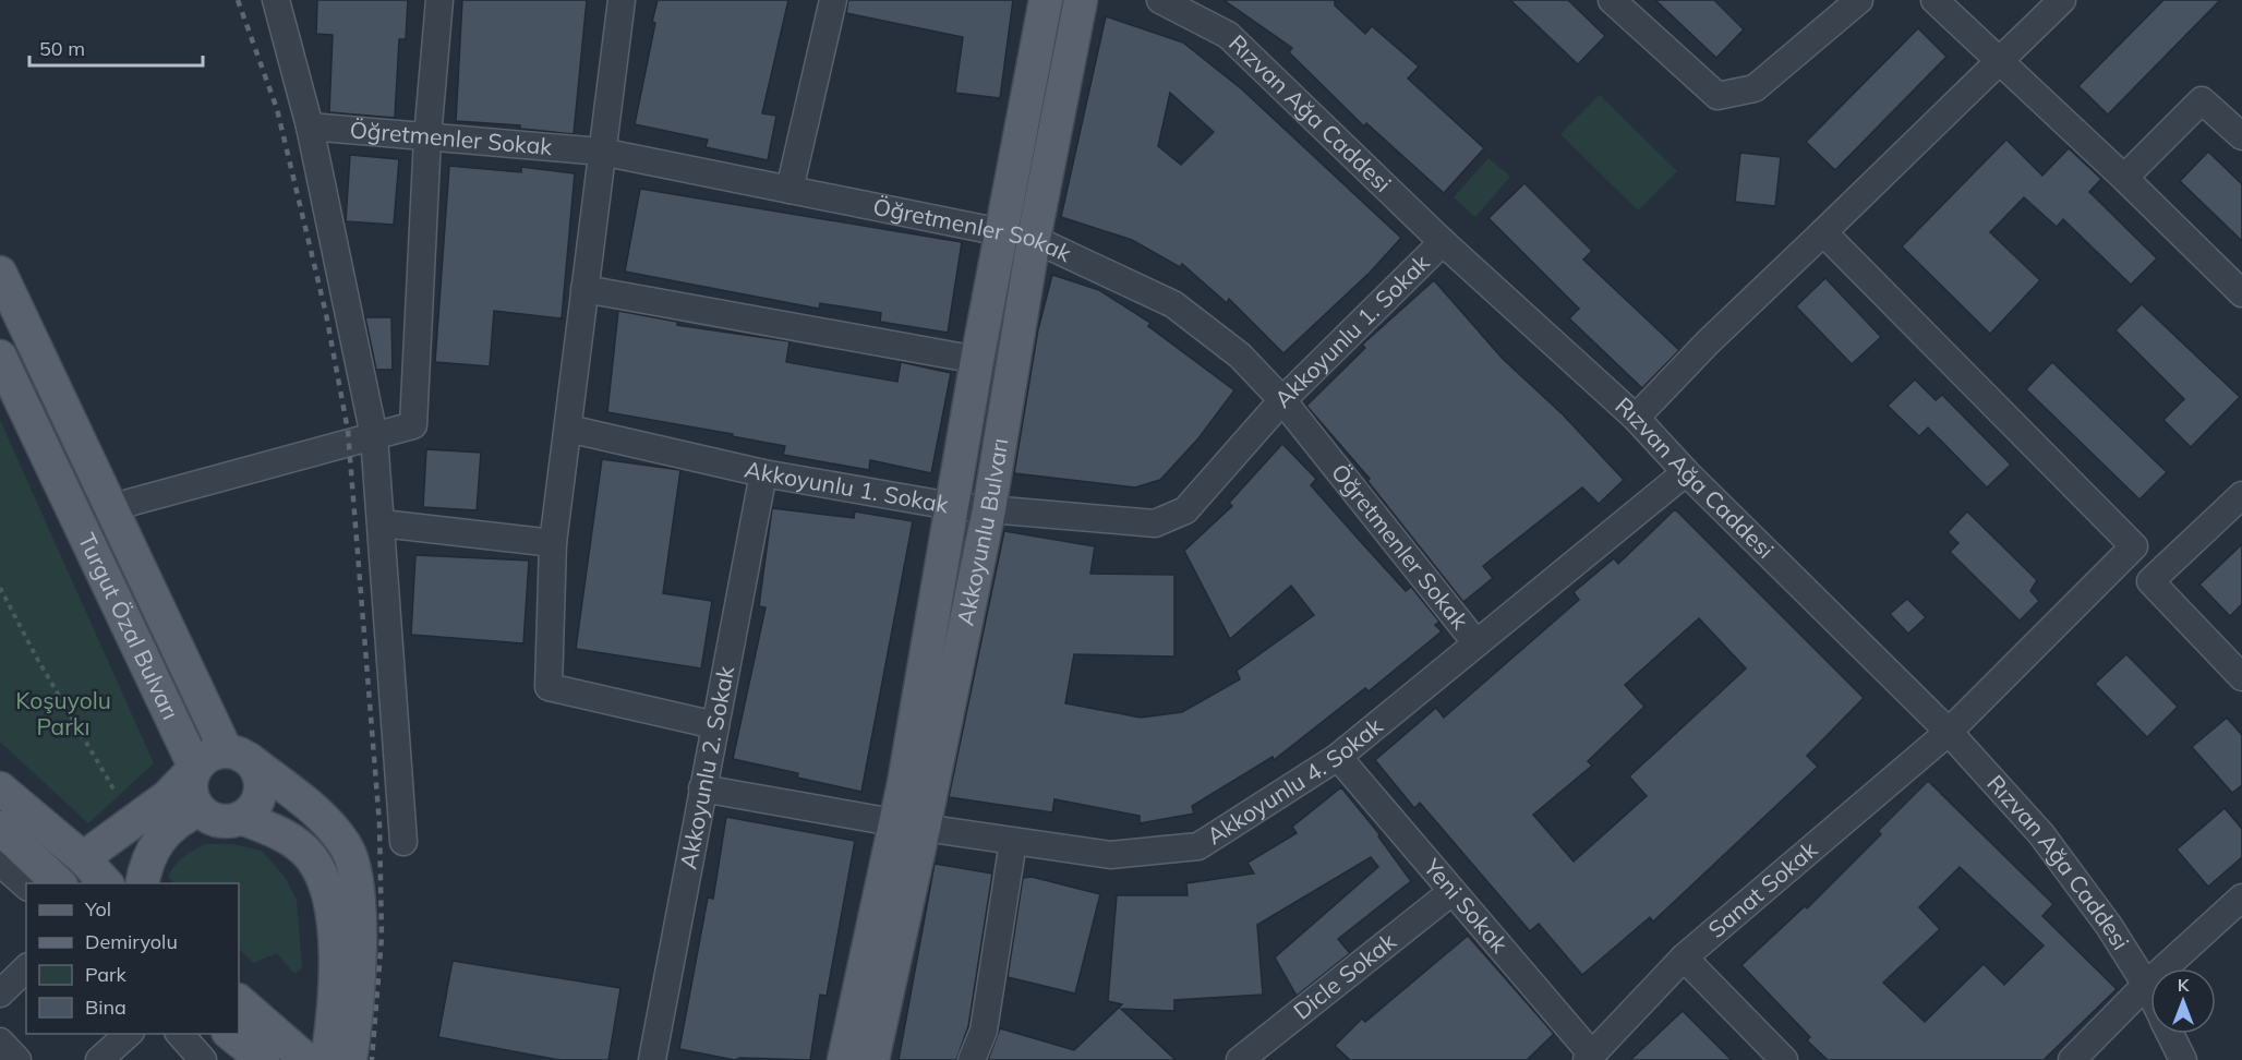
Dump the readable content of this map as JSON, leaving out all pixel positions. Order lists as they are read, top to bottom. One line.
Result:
{"streets":{"main road":["Akkoyunlu Bulvarı","Turgut Özal Bulvarı"],"street":["Rızvan Ağa Caddesi","Öğretmenler Sokak","Akkoyunlu 1. Sokak","Akkoyunlu 2. Sokak","Akkoyunlu 4. Sokak","Sanat Sokak","Yeni Sokak","Dicle Sokak"]},"crossings":[["Rızvan Ağa Caddesi","Akkoyunlu 1. Sokak"],["Rızvan Ağa Caddesi","Akkoyunlu 4. Sokak"],["Rızvan Ağa Caddesi","Sanat Sokak"],["Öğretmenler Sokak","Akkoyunlu 1. Sokak"],["Öğretmenler Sokak","Akkoyunlu Bulvarı"],["Öğretmenler Sokak","Akkoyunlu 4. Sokak"],["Akkoyunlu 1. Sokak","Akkoyunlu Bulvarı"],["Akkoyunlu 1. Sokak","Akkoyunlu 2. Sokak"],["Akkoyunlu Bulvarı","Akkoyunlu 4. Sokak"],["Akkoyunlu 2. Sokak","Akkoyunlu 4. Sokak"],["Akkoyunlu 4. Sokak","Yeni Sokak"],["Sanat Sokak","Yeni Sokak"],["Yeni Sokak","Dicle Sokak"]],"parks":["Koşuyolu Parkı"],"legend":["Yol","Demiryolu","Park","Bina"],"scale_bar":"50 m","north":"top"}
